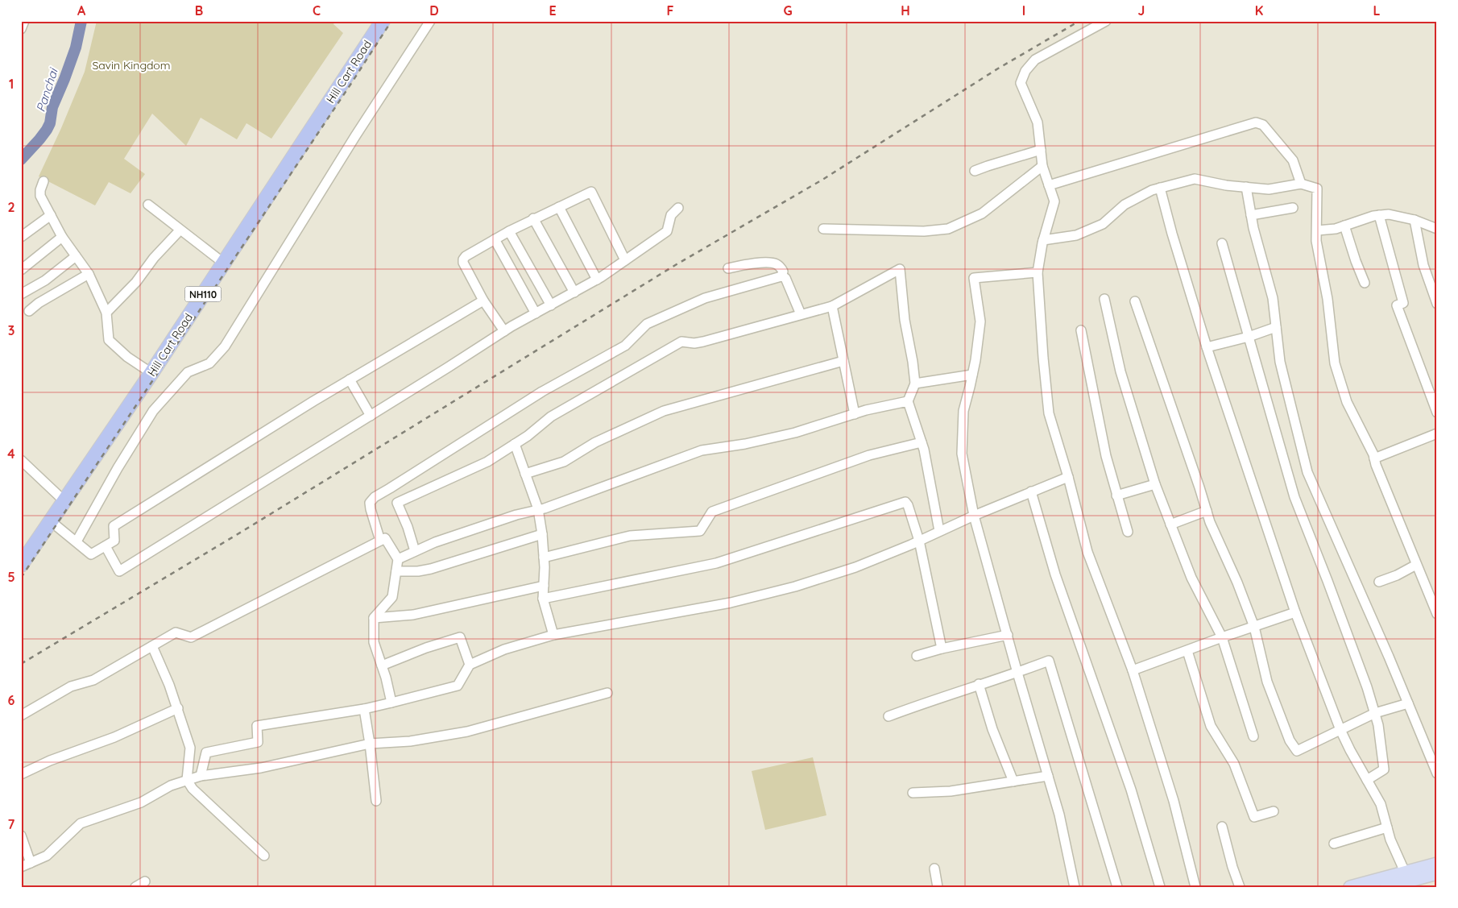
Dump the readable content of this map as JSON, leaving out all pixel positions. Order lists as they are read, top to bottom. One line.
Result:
{"streets":{"highway":["Hill Cart Road","NH110"]},"water":["Panchai"],"parks":["Savin Kingdom"],"grid":{"columns":["A","B","C","D","E","F","G","H","I","J","K","L"],"rows":["1","2","3","4","5","6","7"]}}
